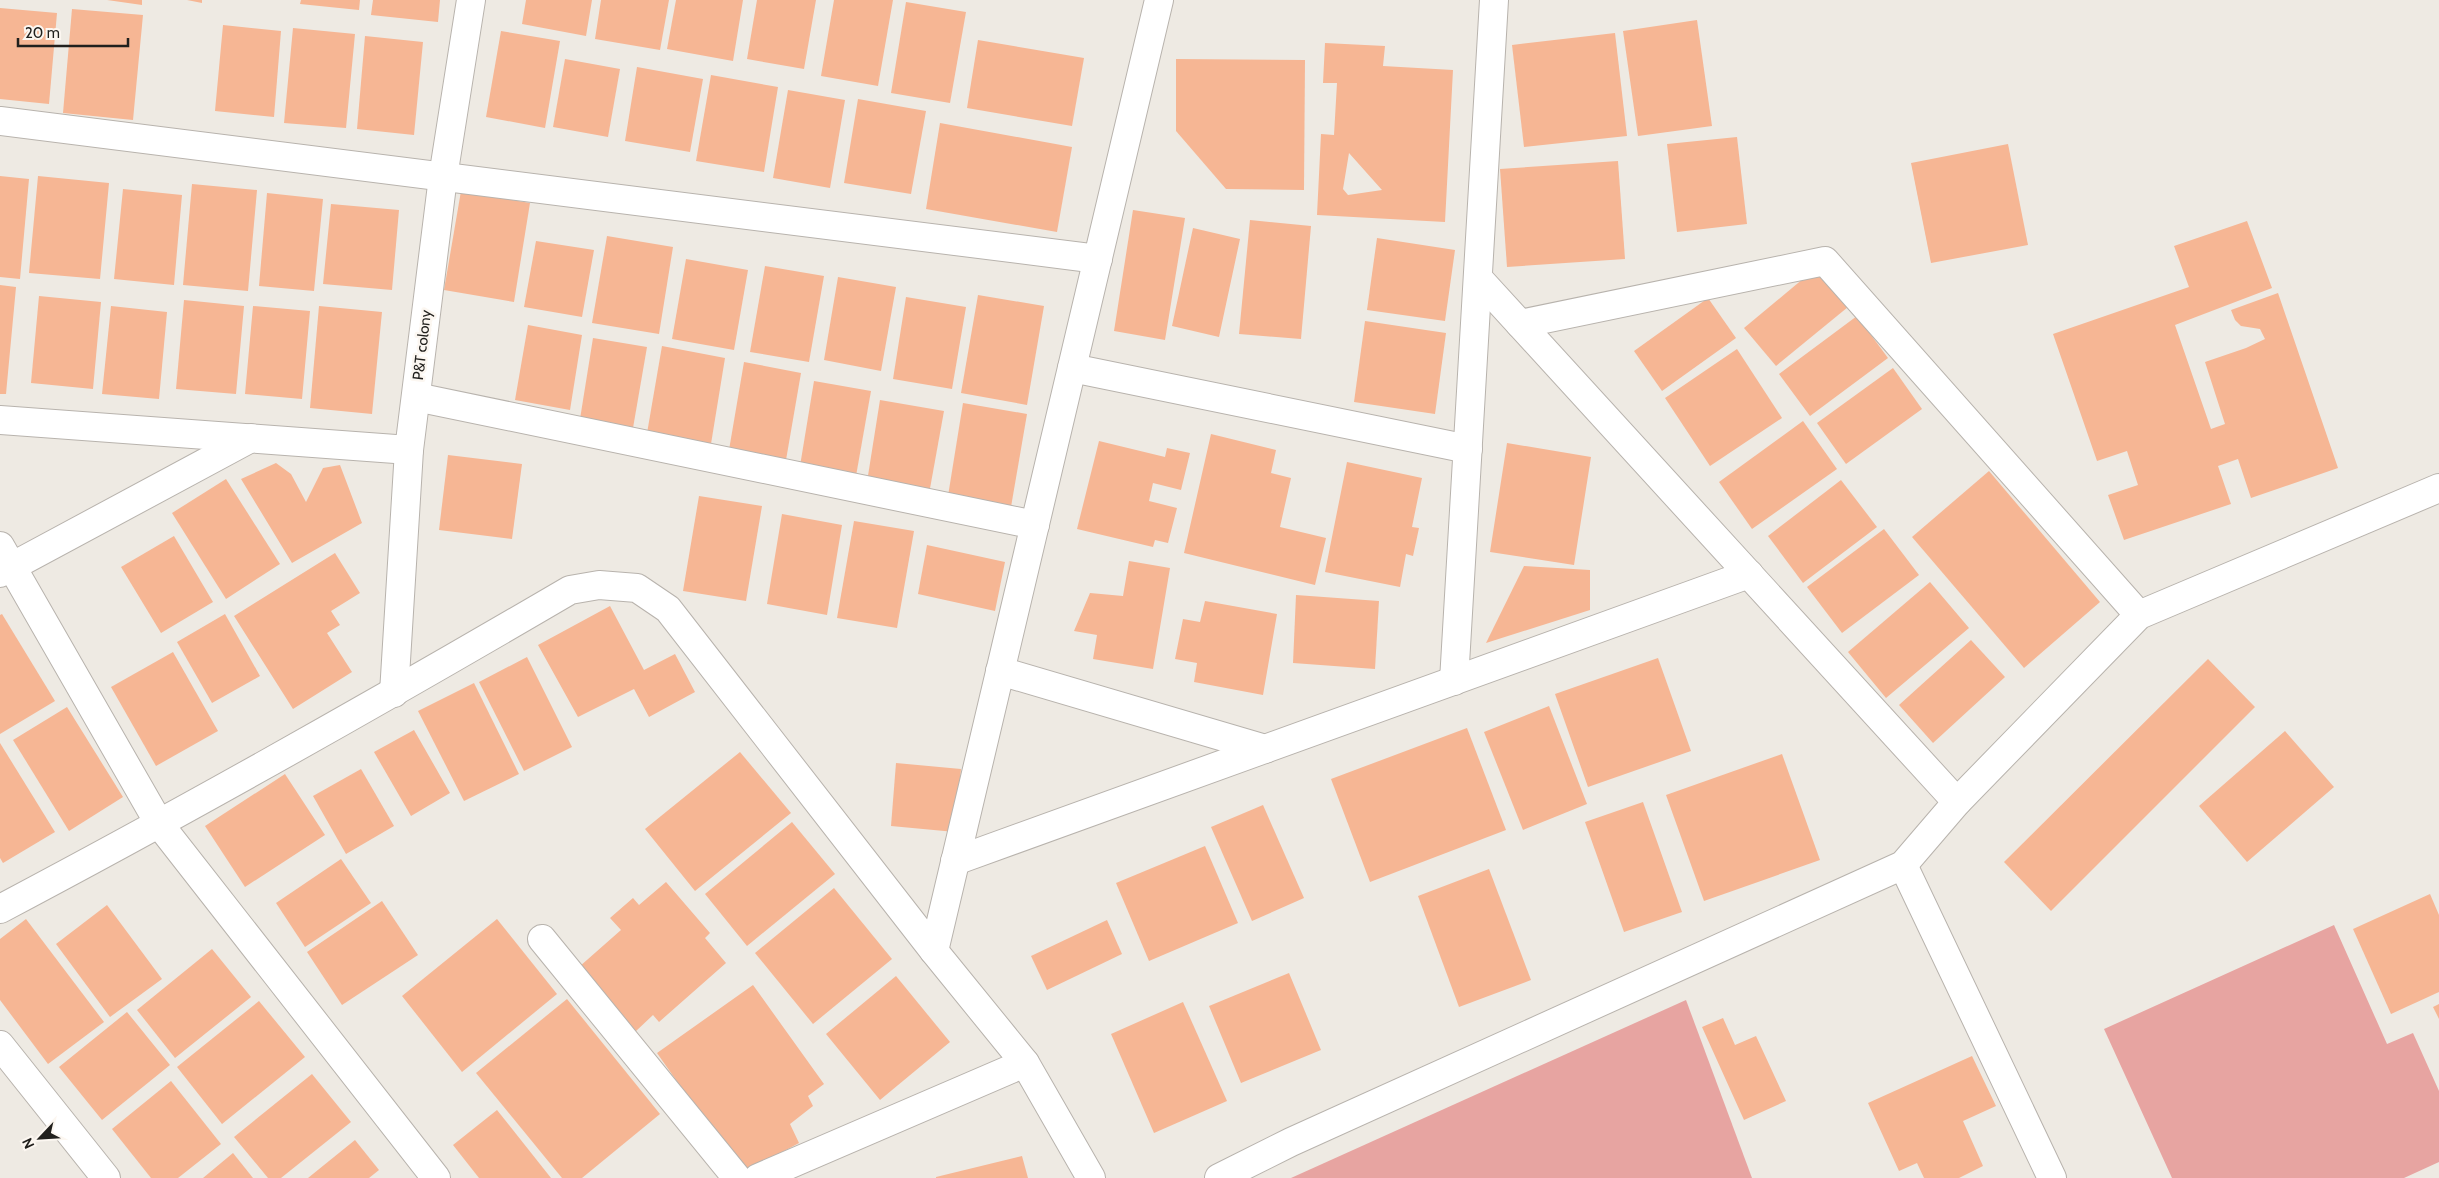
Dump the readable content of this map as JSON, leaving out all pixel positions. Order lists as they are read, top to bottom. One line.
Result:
{"streets":{"street":["P&T colony"]},"scale_bar":"20 m","north":"bottom left"}
